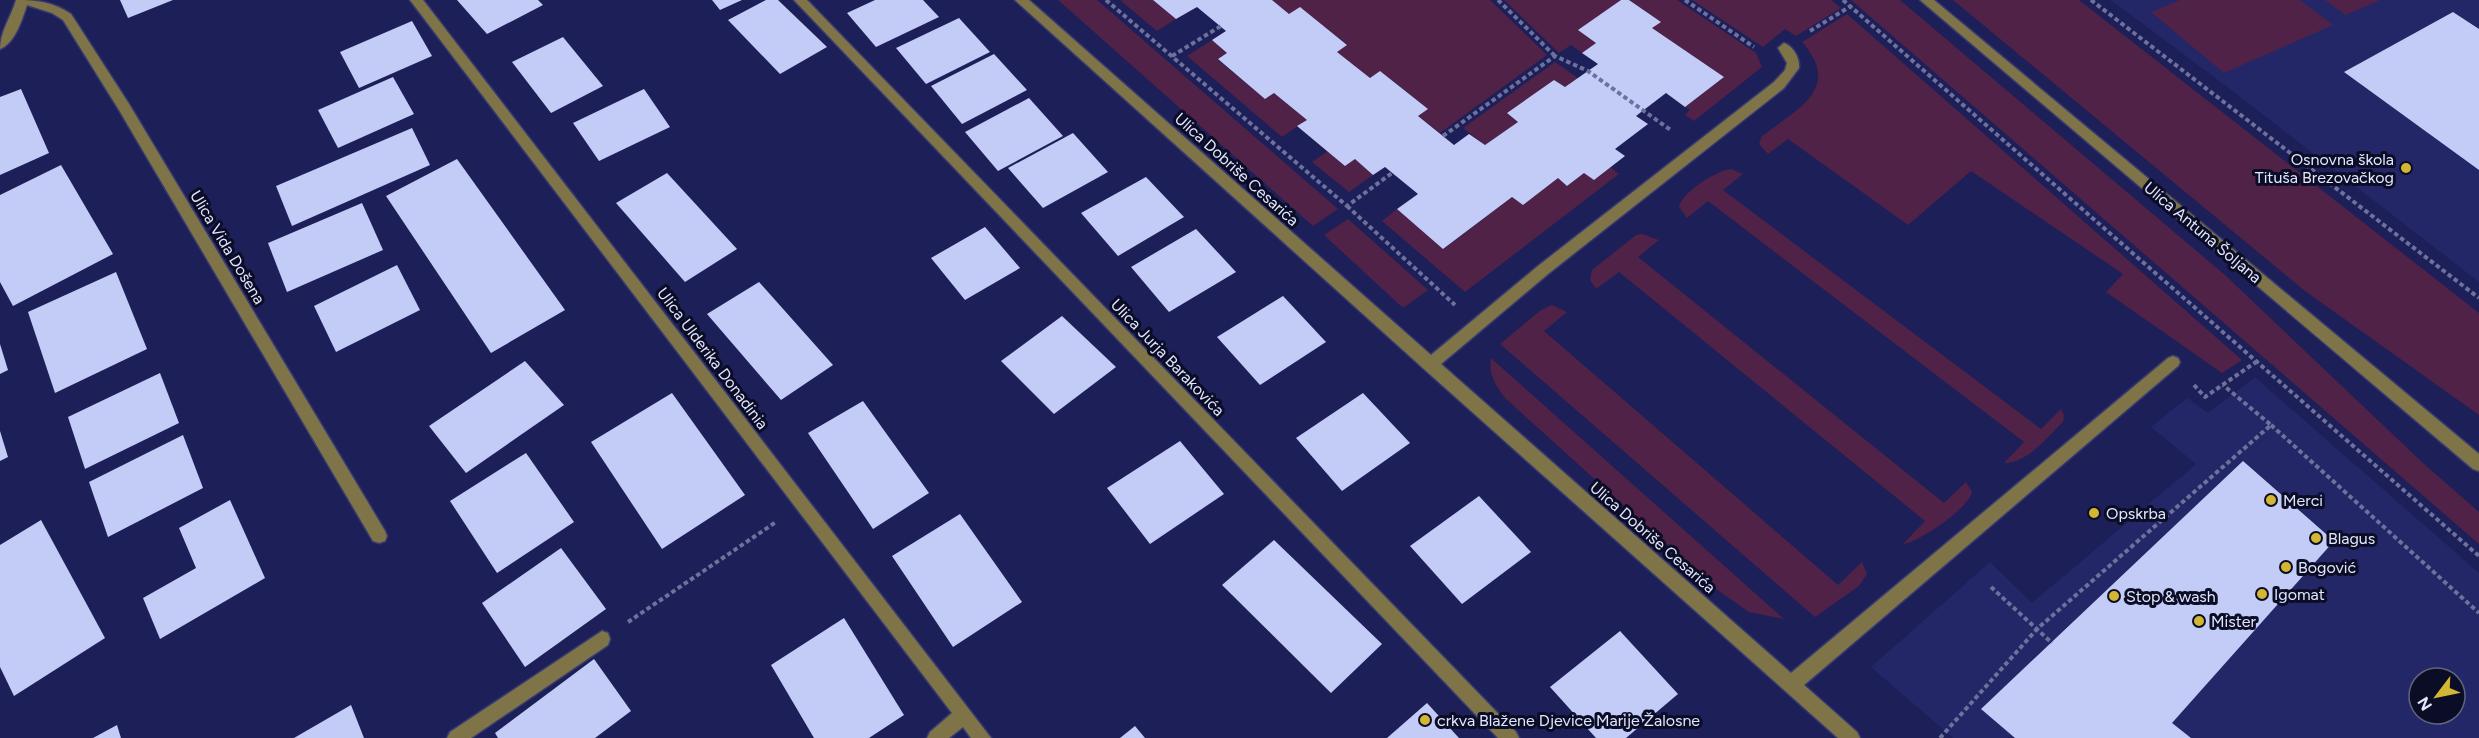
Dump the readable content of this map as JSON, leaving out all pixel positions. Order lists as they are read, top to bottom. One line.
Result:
{"streets":{"street":["Ulica Dobriše Cesarića","Ulica Antuna Šoljana","Ulica Vida Došena","Ulica Jurja Barakovića","Ulica Ulderika Donadinia"]},"places":["Osnovna škola Tituša Brezovačkog","Merci","Opskrba","Blagus","Bogović","Igomat","Stop & wash","Mister","crkva Blažene Djevice Marije Žalosne"],"north":"bottom left"}
